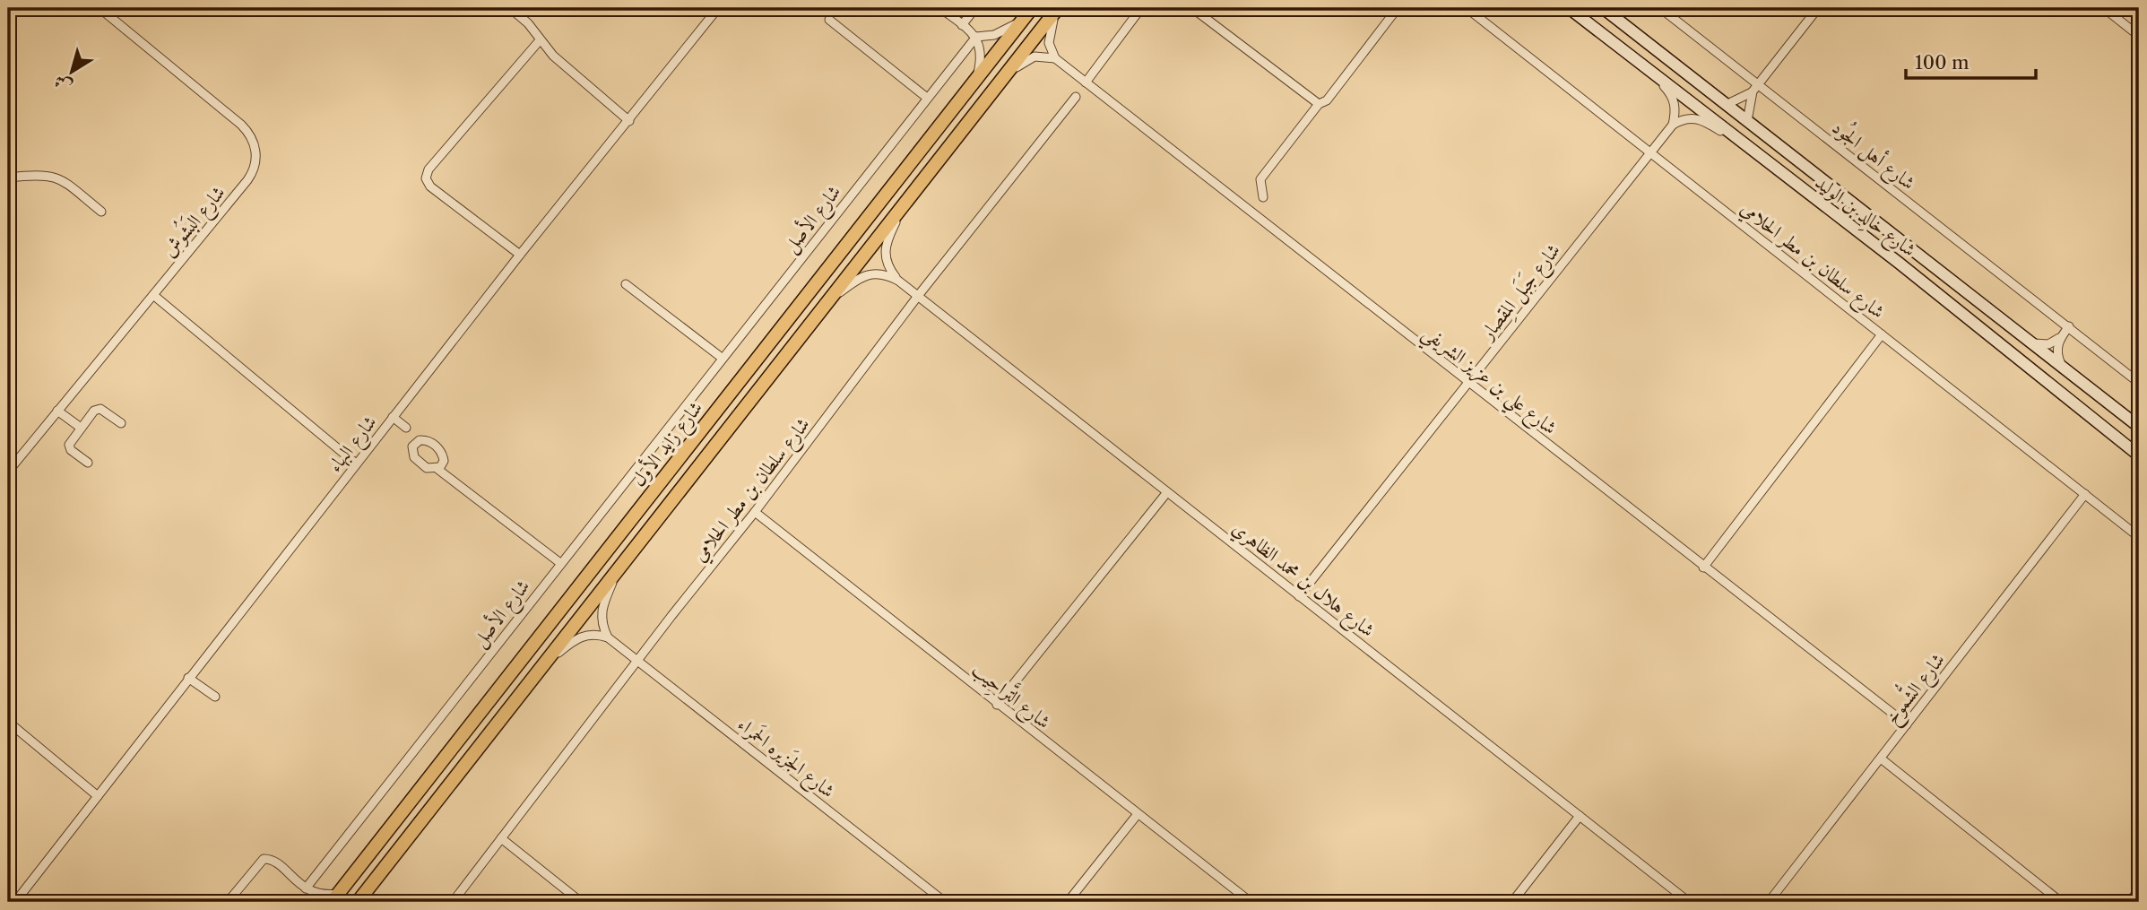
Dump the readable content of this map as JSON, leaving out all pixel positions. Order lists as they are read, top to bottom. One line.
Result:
{"streets":{"main road":["شارع زايد الأول"],"street":["شارع أهل الجُود","شارع خالِد بن الوليد","شارع الأصل","شارع البَشُوش","شارع سلطان بن مطر الحلامي","شارع جَبَل المِقصار","شارع علي بن عزيز الشريفي","شارع البهاء","شارع هلال بن محمد الظاهري","شارع الشُّموخ","شارع التَّراحِيب","شارع الجَزيره الحَمراء"]},"crossings":[["شارع سلطان بن مطر الحلامي","شارع جَبَل المِقصار"],["شارع سلطان بن مطر الحلامي","شارع هلال بن محمد الظاهري"],["شارع سلطان بن مطر الحلامي","شارع الشُّموخ"],["شارع سلطان بن مطر الحلامي","شارع التَّراحِيب"],["شارع سلطان بن مطر الحلامي","شارع الجَزيره الحَمراء"],["شارع جَبَل المِقصار","شارع علي بن عزيز الشريفي"],["شارع جَبَل المِقصار","شارع هلال بن محمد الظاهري"],["شارع علي بن عزيز الشريفي","شارع الشُّموخ"],["شارع زايد الأول","شارع هلال بن محمد الظاهري"]],"scale_bar":"100 m","north":"bottom left"}
